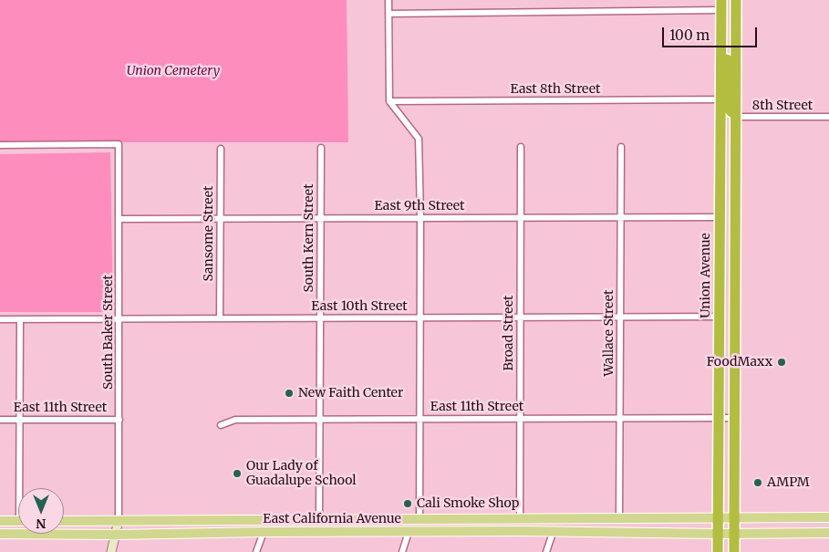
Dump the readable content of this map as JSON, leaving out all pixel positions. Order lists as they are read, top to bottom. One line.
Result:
{"streets":{"highway":["Union Avenue"],"main road":["East California Avenue"],"street":["East 8th Street","8th Street","East 9th Street","Sansome Street","South Kern Street","East 10th Street","South Baker Street","Broad Street","Wallace Street","East 11th Street"]},"crossings":[["East 8th Street","Union Avenue"],["East 9th Street","Sansome Street"],["East 9th Street","South Kern Street"],["East 9th Street","Union Avenue"],["East 9th Street","South Baker Street"],["East 9th Street","Broad Street"],["East 9th Street","Wallace Street"],["Sansome Street","East 10th Street"],["South Kern Street","East 10th Street"],["South Kern Street","East 11th Street"],["South Kern Street","East California Avenue"],["Union Avenue","East 10th Street"],["Union Avenue","East 11th Street"],["Union Avenue","East California Avenue"],["East 10th Street","South Baker Street"],["East 10th Street","Broad Street"],["East 10th Street","Wallace Street"],["South Baker Street","East 11th Street"],["South Baker Street","East California Avenue"],["Broad Street","East 11th Street"],["Broad Street","East California Avenue"],["Wallace Street","East 11th Street"],["Wallace Street","East California Avenue"]],"parks":["Union Cemetery"],"places":["FoodMaxx","New Faith Center","Our Lady of Guadalupe School","AMPM","Cali Smoke Shop"],"scale_bar":"100 m","north":"bottom"}
